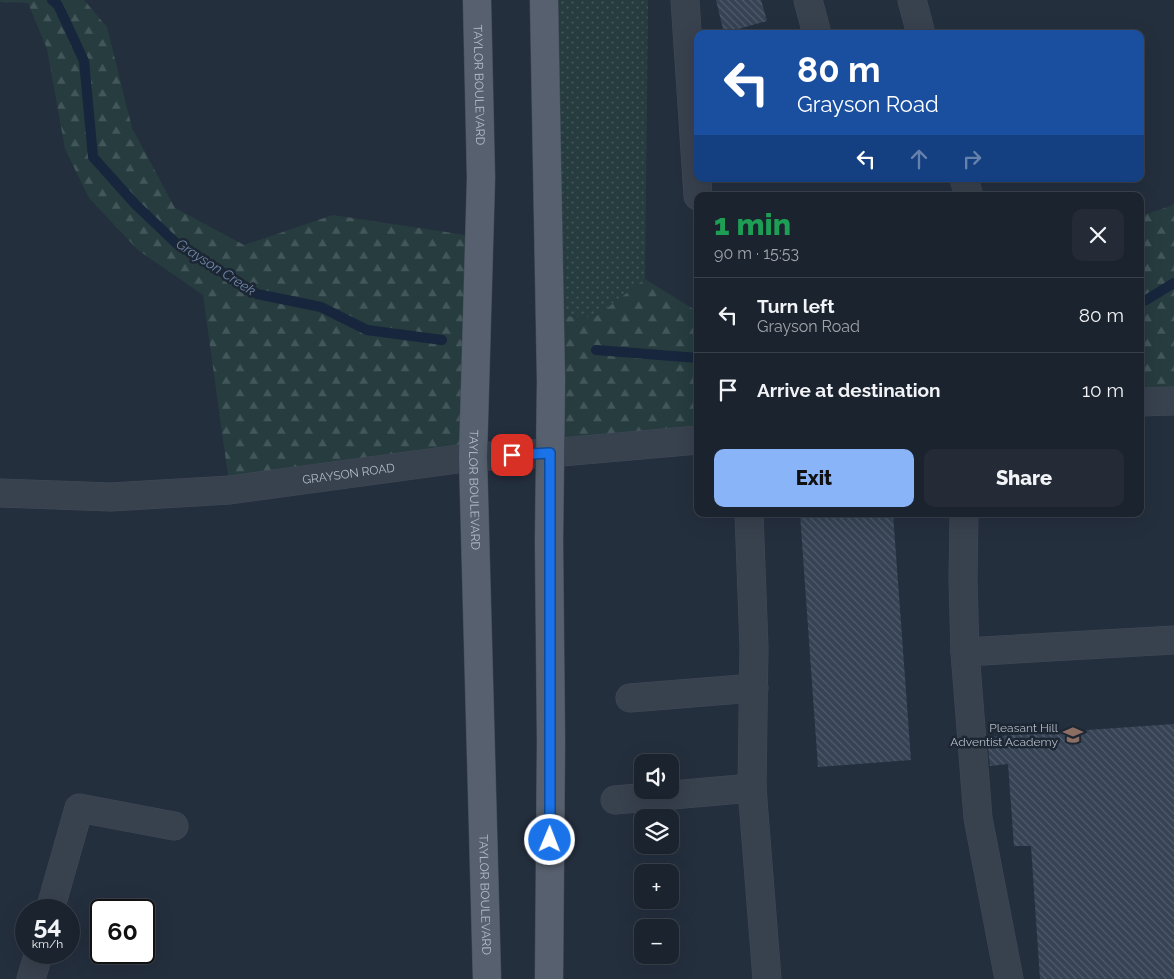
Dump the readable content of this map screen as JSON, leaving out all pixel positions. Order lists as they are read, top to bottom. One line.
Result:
{"streets":{"main road":["TAYLOR BOULEVARD"],"street":["GRAYSON ROAD"]},"crossings":[["TAYLOR BOULEVARD","GRAYSON ROAD"]],"water":["Grayson Creek"],"places":{"school or university":["Pleasant Hill Adventist Academy"]},"page":{"turn":["80 m","Grayson Road"],"heading":["1 min","90 m · 15:53"],"list":[{"name":"Turn left","note":"Grayson Road","value":"80 m"},{"name":"Arrive at destination","value":"10 m"}],"buttons":["Exit","Share"],"map_buttons":["+","−"],"speed":"54 km/h","limit":"60"}}
